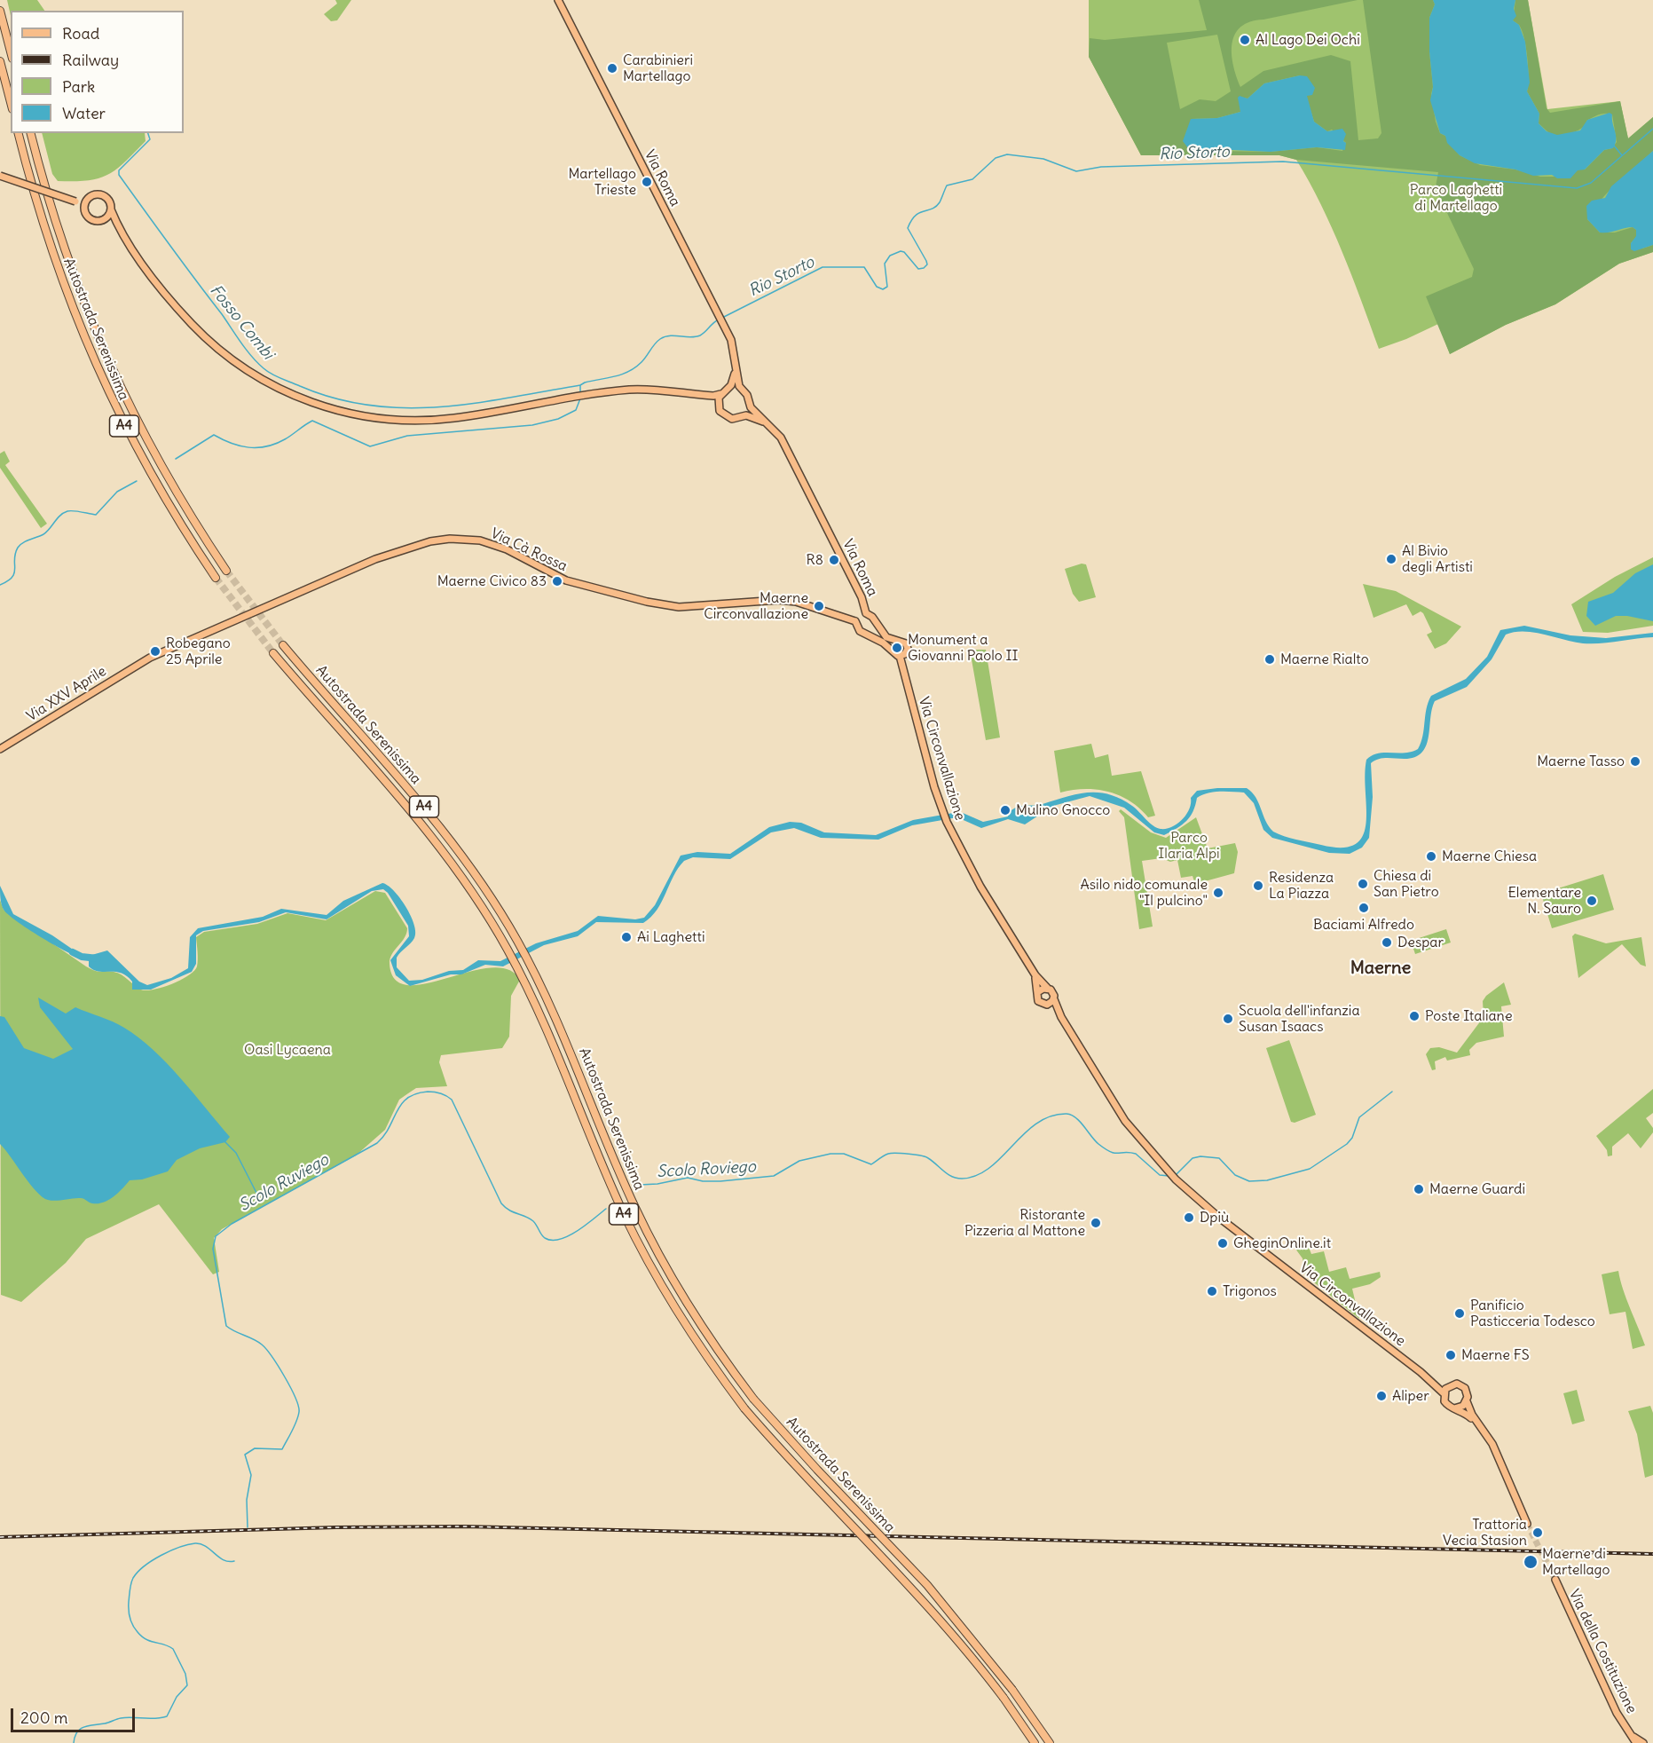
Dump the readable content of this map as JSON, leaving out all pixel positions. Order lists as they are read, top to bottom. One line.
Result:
{"streets":{"highway":["Autostrada Serenissima","A4"],"main road":["Via Roma","Via Cà Rossa","Via XXV Aprile","Via Circonvallazione","Via della Costituzione"]},"crossings":[["Via Roma","Via Circonvallazione"],["Via Cà Rossa","Via XXV Aprile"]],"districts":["Maerne"],"water":["Rio Storto","Fosso Combi","Scolo Roviego","Scolo Ruviego"],"parks":["Parco Laghetti di Martellago","Parco Ilaria Alpi","Oasi Lycaena"],"places":["Al Lago Dei Ochi","Carabinieri Martellago","Martellago Trieste","Al Bivio degli Artisti","R8","Maerne Civico 83","Maerne Circonvallazione","Monument a Giovanni Paolo II","Robegano 25 Aprile","Maerne Rialto","Maerne Tasso","Mulino Gnocco","Maerne Chiesa","Chiesa di San Pietro","Residenza La Piazza","Asilo nido comunale \"Il pulcino\"","Elementare N. Sauro","Baciami Alfredo","Ai Laghetti","Despar","Poste Italiane","Scuola dell'infanzia Susan Isaacs","Maerne Guardi","Dpiù","Ristorante Pizzeria al Mattone","GheginOnline.it","Trigonos","Panificio Pasticceria Todesco","Maerne FS","Aliper","Trattoria Vecia Stasion","Maerne di Martellago"],"legend":["Road","Railway","Park","Water"],"scale_bar":"200 m"}
